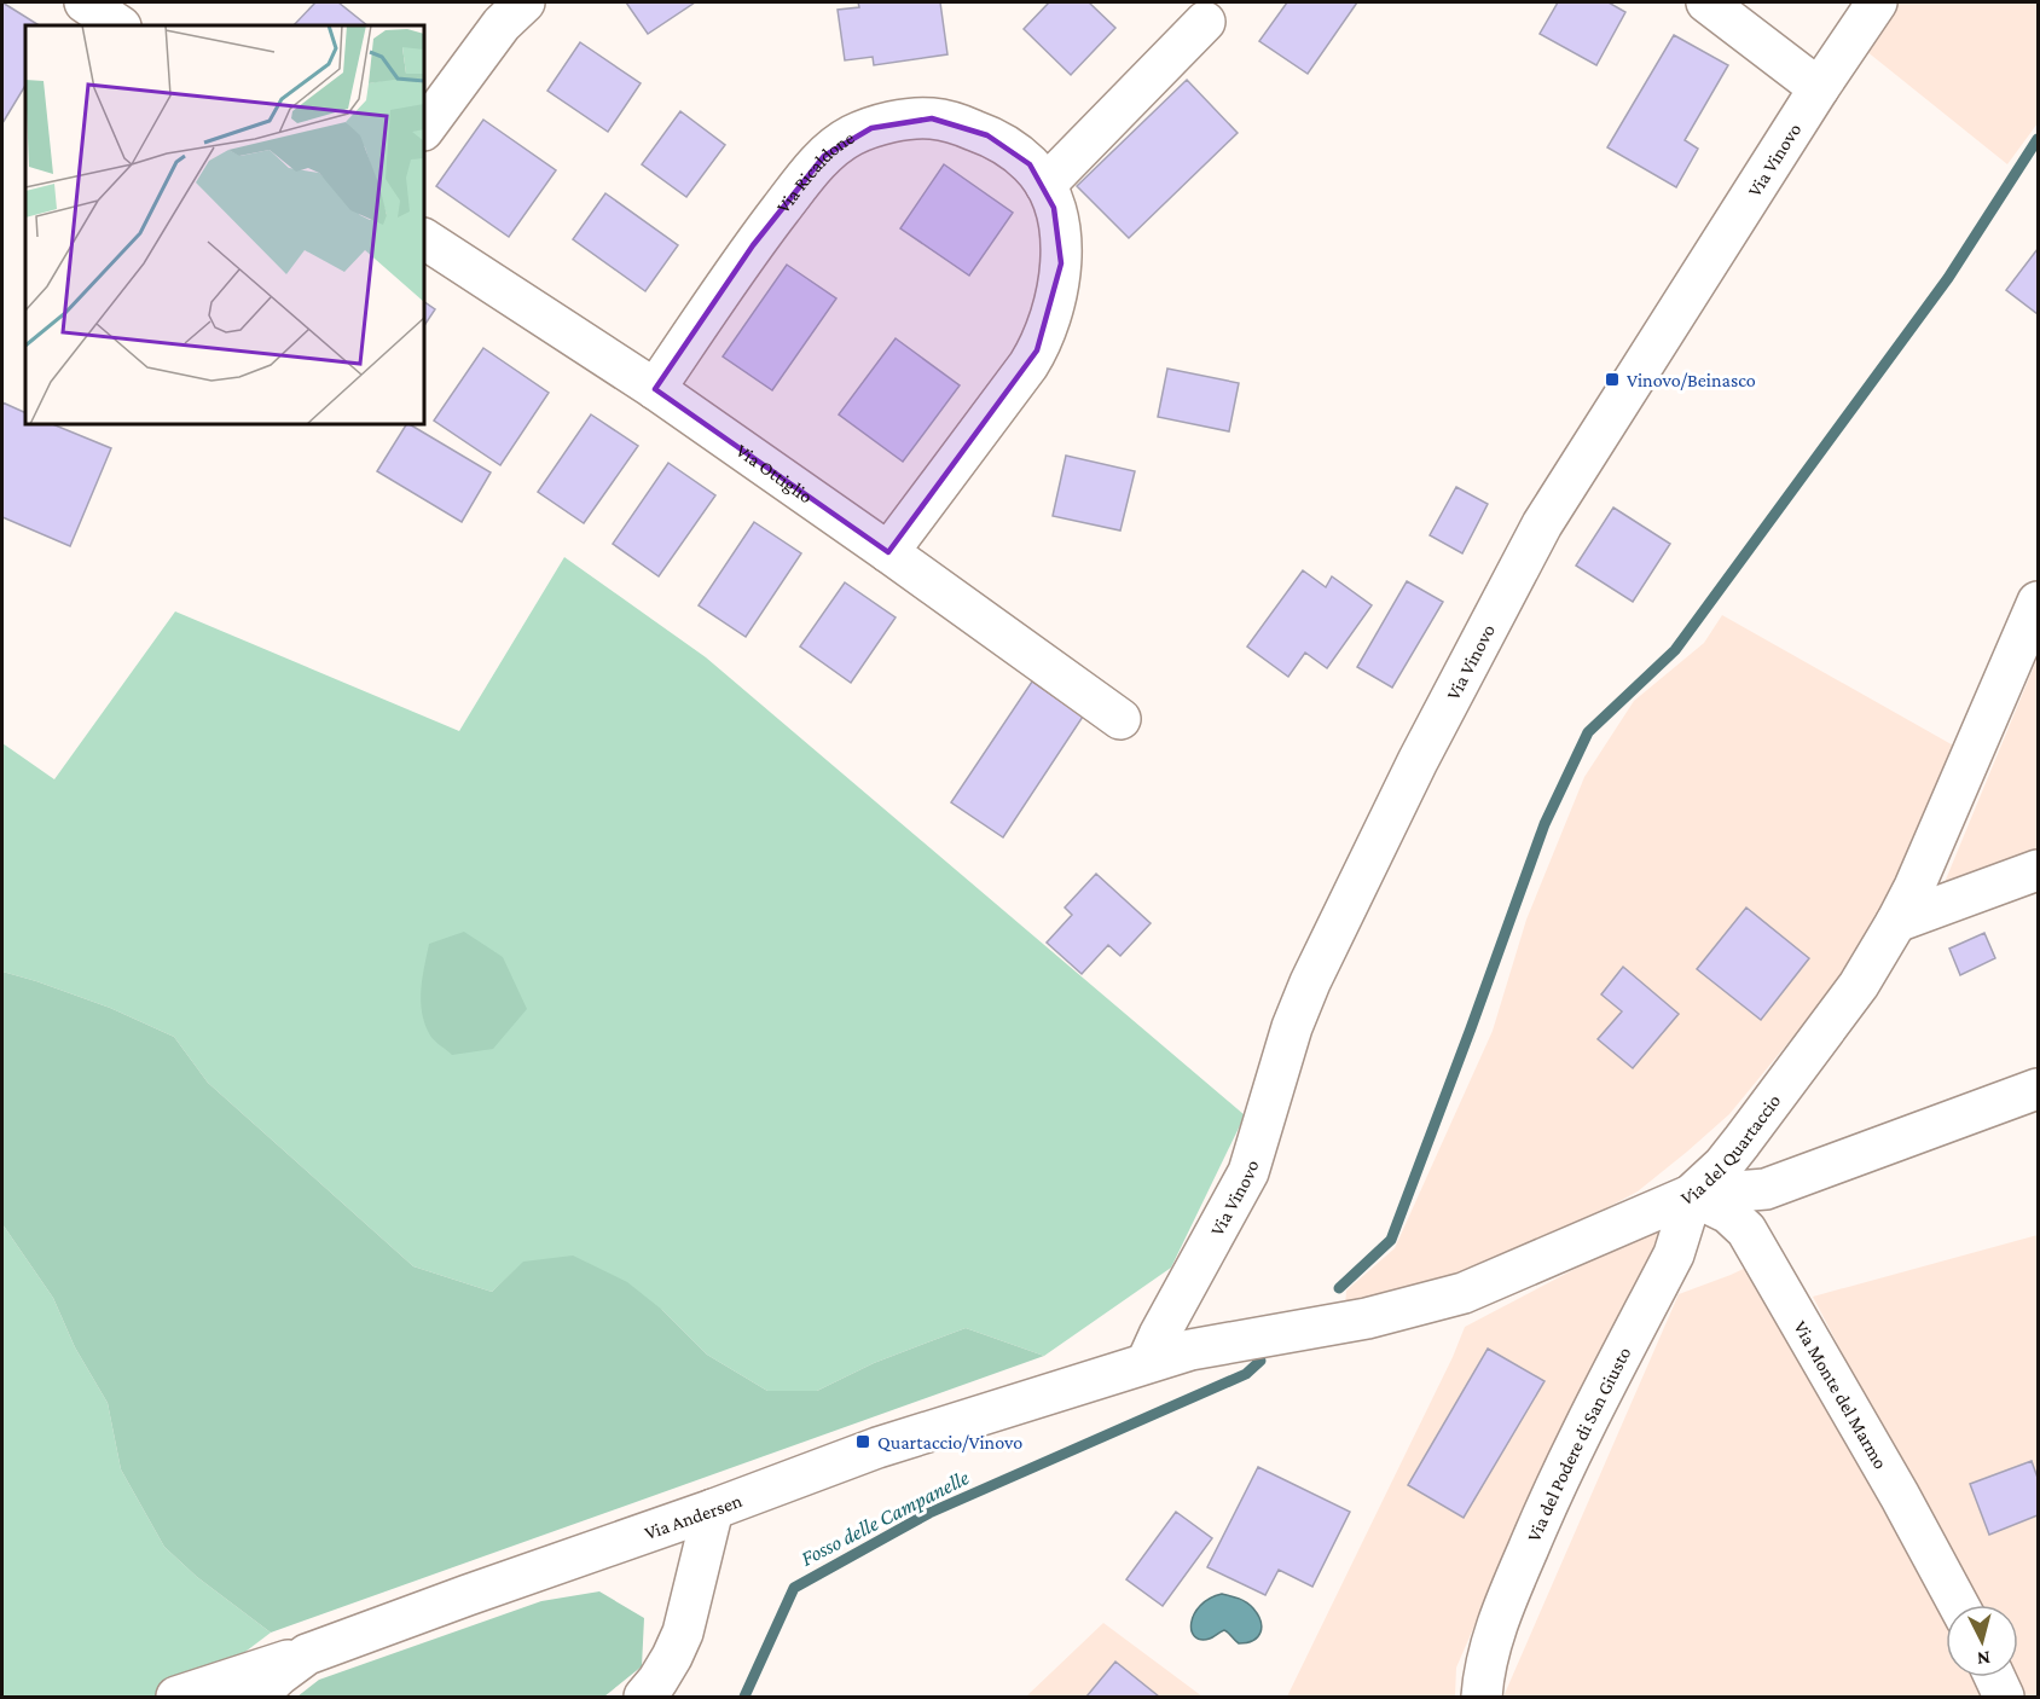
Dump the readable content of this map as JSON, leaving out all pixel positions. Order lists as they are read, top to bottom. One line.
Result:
{"streets":{"street":["Via Vinovo","Via Ricaldone","Via Ottiglio","Via del Quartaccio","Via Monte del Marmo","Via del Podere di San Giusto","Via Andersen"]},"crossings":[["Via Vinovo","Via del Quartaccio"],["Via Vinovo","Via Andersen"],["Via Ricaldone","Via Ottiglio"],["Via del Quartaccio","Via Monte del Marmo"],["Via del Quartaccio","Via del Podere di San Giusto"],["Via del Quartaccio","Via Andersen"],["Via Monte del Marmo","Via del Podere di San Giusto"]],"water":["Fosso delle Campanelle"],"places":{"transit":["Vinovo/Beinasco","Quartaccio/Vinovo"]},"north":"bottom"}
